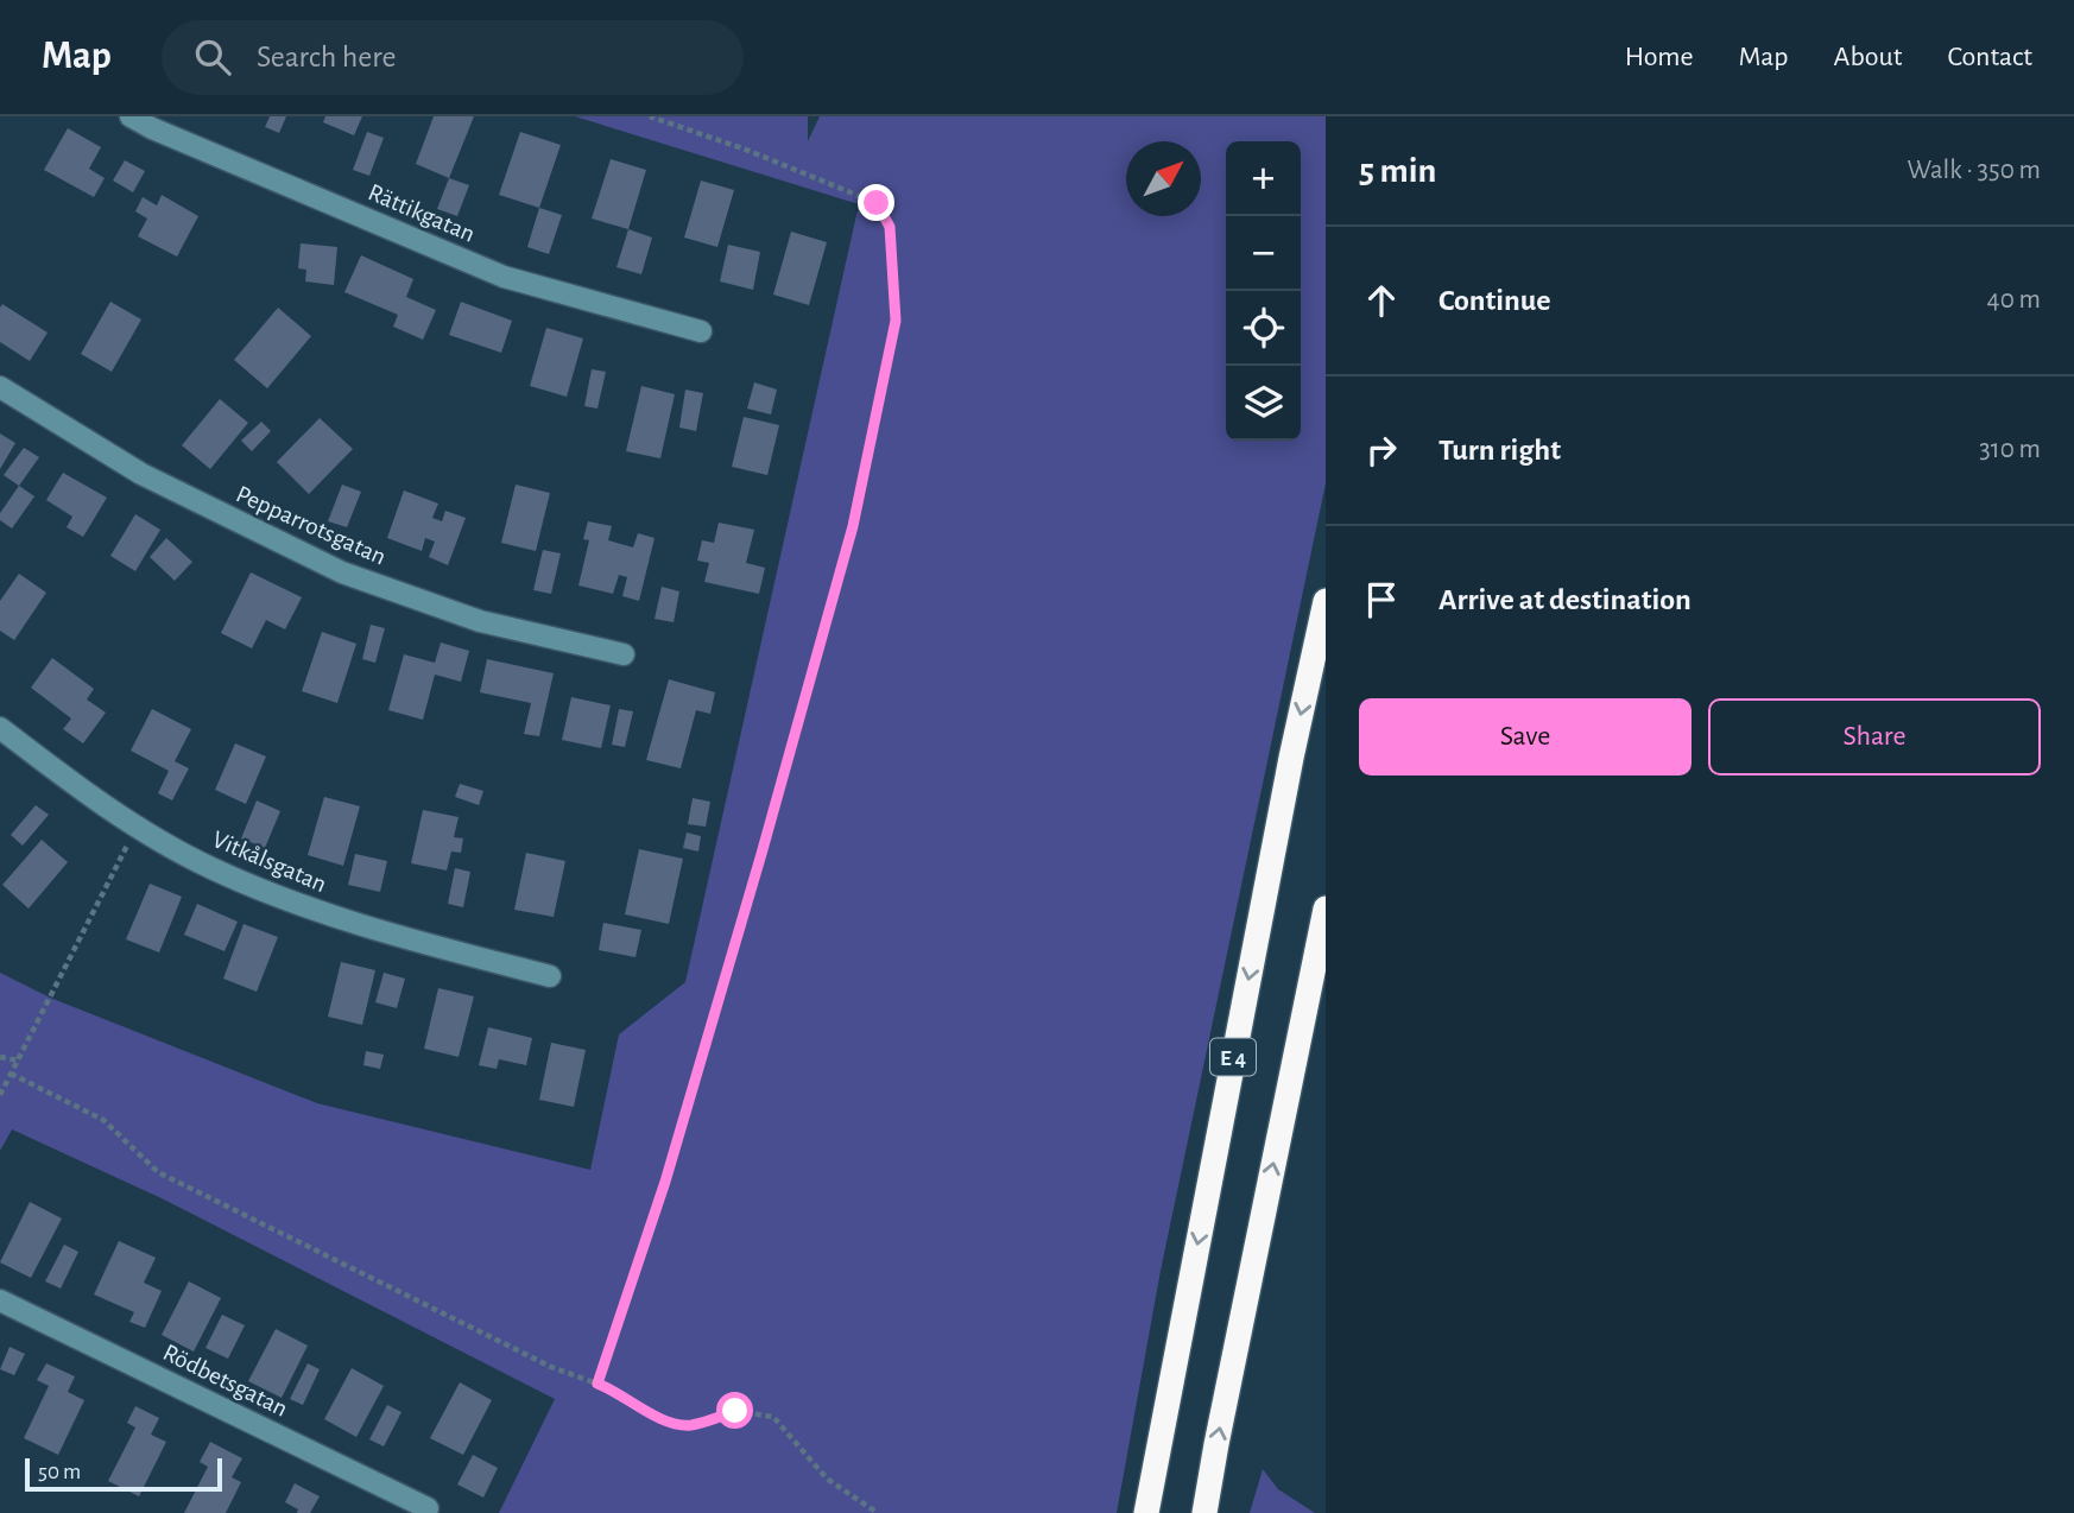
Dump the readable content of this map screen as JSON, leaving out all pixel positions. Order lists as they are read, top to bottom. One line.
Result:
{"streets":{"highway":["E 4"],"street":["Rättikgatan","Pepparrotsgatan","Vitkålsgatan","Rödbetsgatan"]},"scale_bar":"50 m","north":"top right","page":{"header":"Map","search":"Search here","nav":["Home","Map","About","Contact"],"heading":["5 min","Walk · 350 m"],"map_buttons":["+","−"],"list":[["Continue","40 m"],["Turn right","310 m"],"Arrive at destination"],"buttons":["Save","Share"],"scale":"50 m"}}
